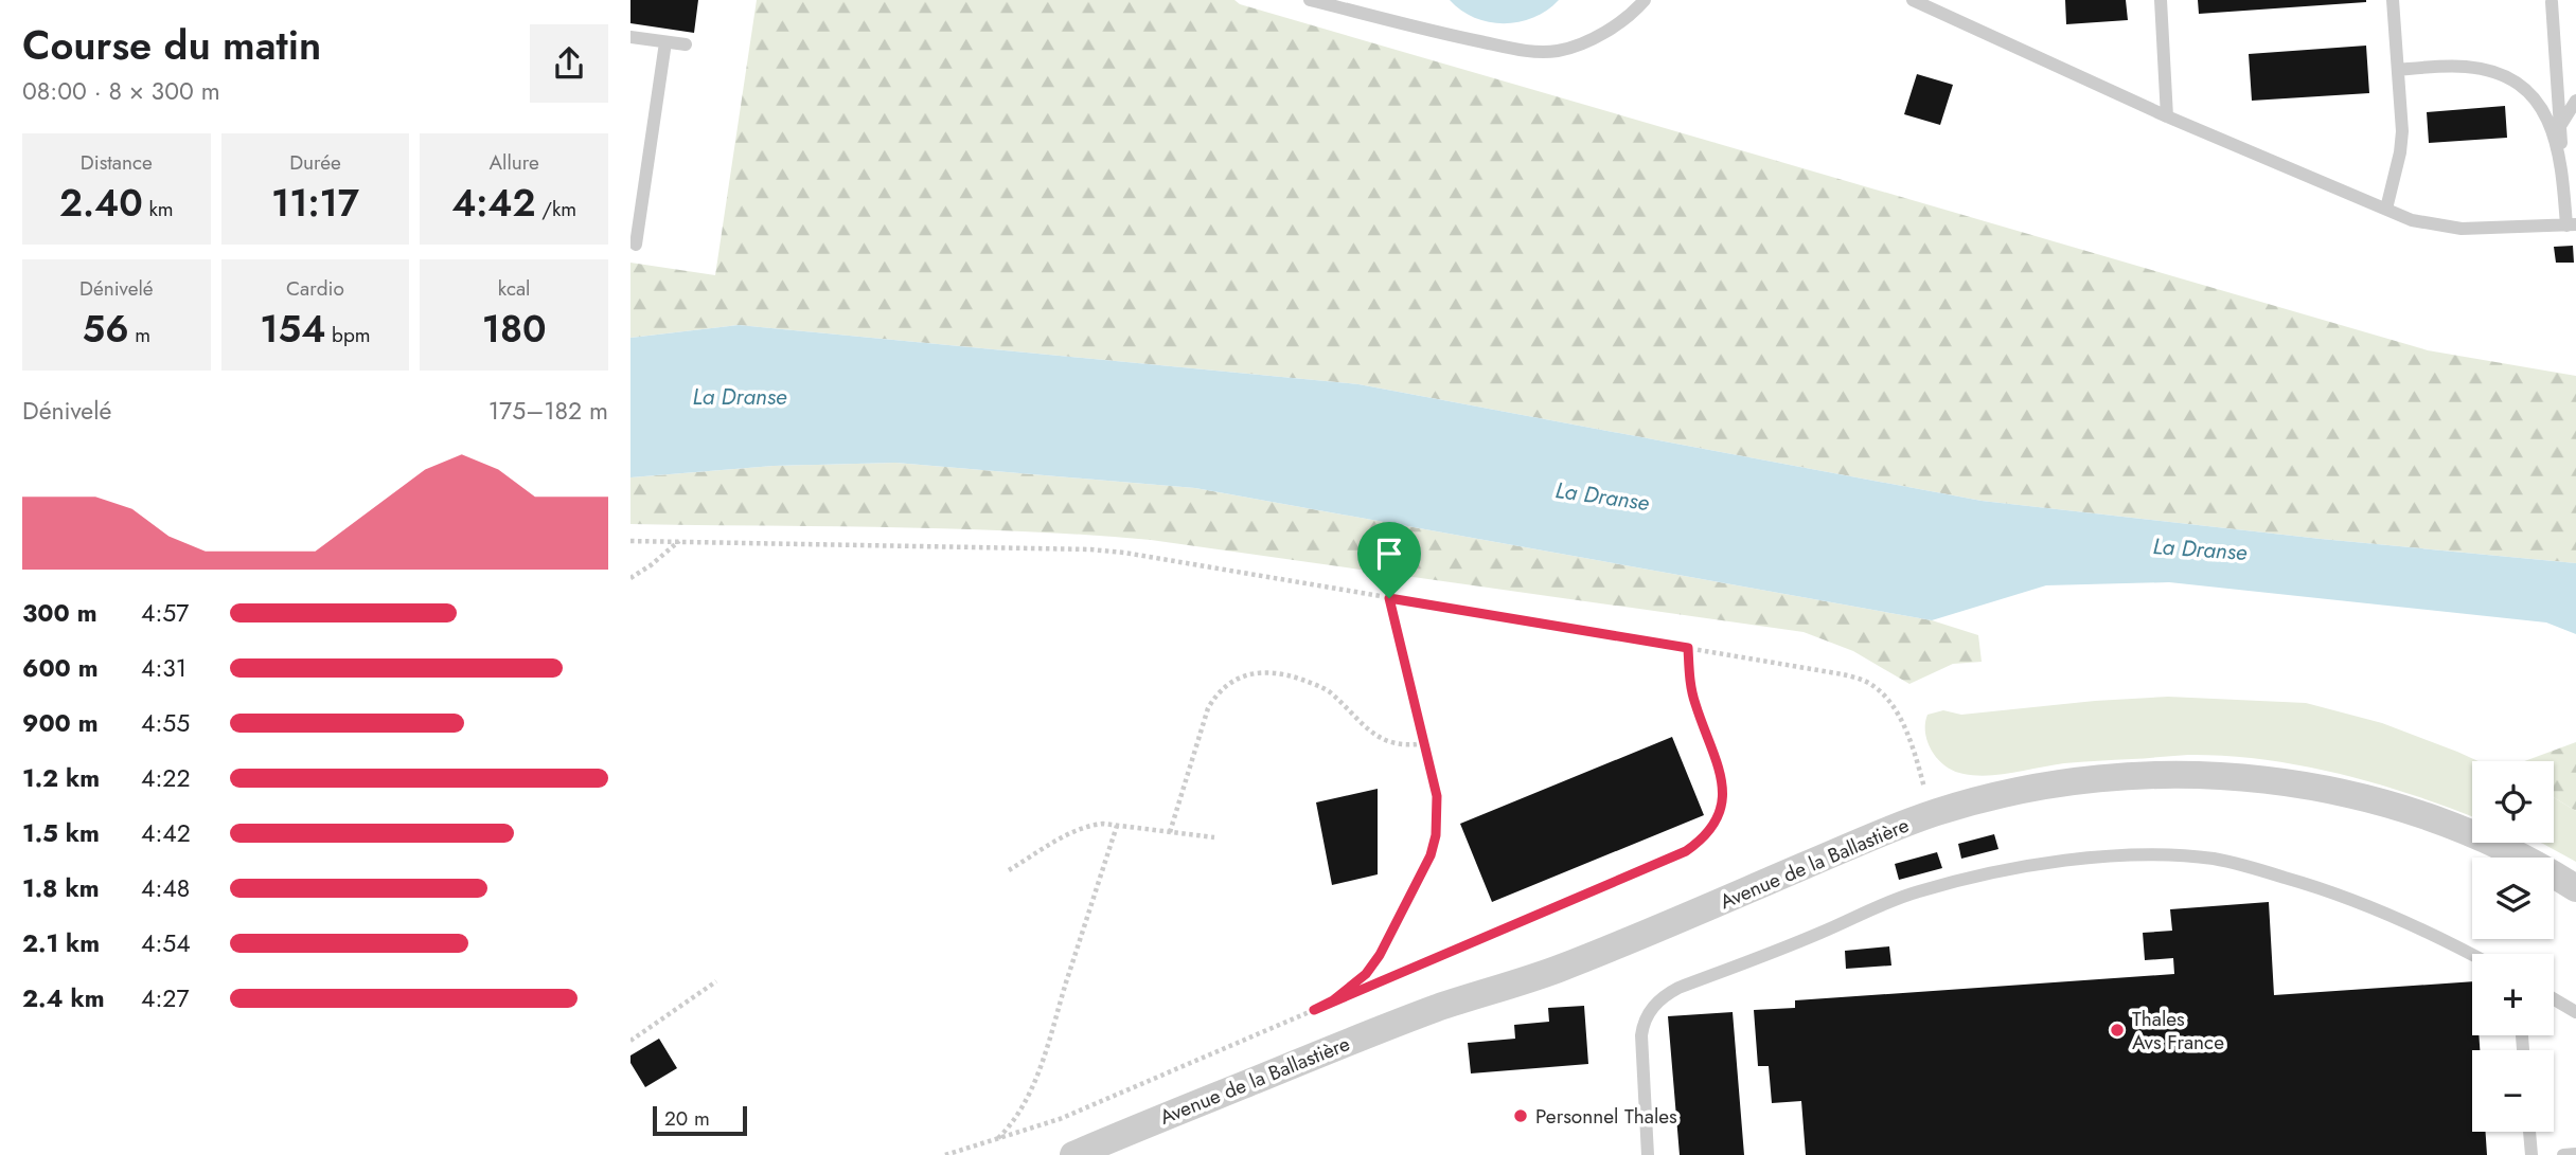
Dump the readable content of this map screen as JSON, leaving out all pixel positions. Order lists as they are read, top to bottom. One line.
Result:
{"streets":{"street":["Avenue de la Ballastière"]},"water":["La Dranse"],"places":["Thales Avs France","Personnel Thales"],"scale_bar":"20 m","page":{"heading":["Course du matin","08:00 · 8 × 300 m"],"stats":[["Distance","2.40 km"],["Durée","11:17"],["Allure","4:42 /km"],["Dénivelé","56 m"],["Cardio","154 bpm"],["kcal","180"]],"chart":["Dénivelé","175–182 m"],"list":[{"name":"300 m","note":"4:57"},{"name":"600 m","note":"4:31"},{"name":"900 m","note":"4:55"},{"name":"1.2 km","note":"4:22"},{"name":"1.5 km","note":"4:42"},{"name":"1.8 km","note":"4:48"},{"name":"2.1 km","note":"4:54"},{"name":"2.4 km","note":"4:27"}],"map_buttons":["+","−"],"scale":"20 m"}}
